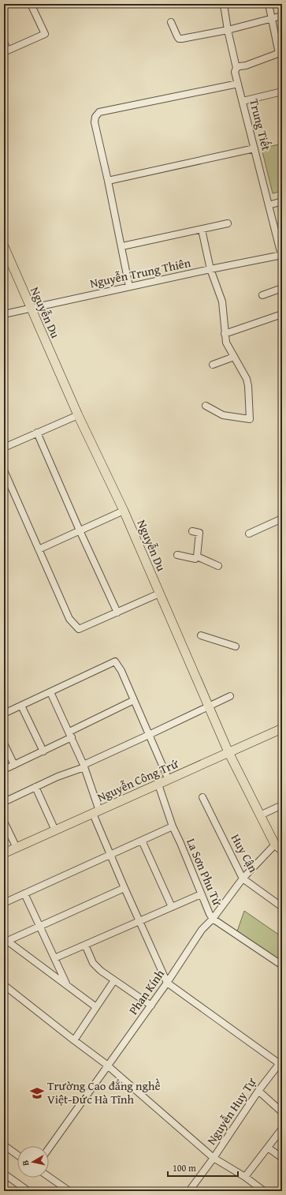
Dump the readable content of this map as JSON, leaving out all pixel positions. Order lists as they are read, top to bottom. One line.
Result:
{"streets":{"main road":["Nguyễn Du","Nguyễn Công Trứ"],"street":["Trung Tiết","Nguyễn Trung Thiên","Huy Cận","La Sơn Phu Tử","Phan Kính","Nguyễn Huy Tự"]},"crossings":[["Trung Tiết","Nguyễn Trung Thiên"],["Nguyễn Trung Thiên","Nguyễn Du"],["Nguyễn Du","Nguyễn Công Trứ"],["Nguyễn Du","Phan Kính"],["Nguyễn Công Trứ","La Sơn Phu Tử"],["Huy Cận","Phan Kính"],["La Sơn Phu Tử","Phan Kính"]],"places":{"school or university":["Trường Cao đẳng nghề Việt-Đức Hà Tĩnh"]},"scale_bar":"100 m","north":"left"}
